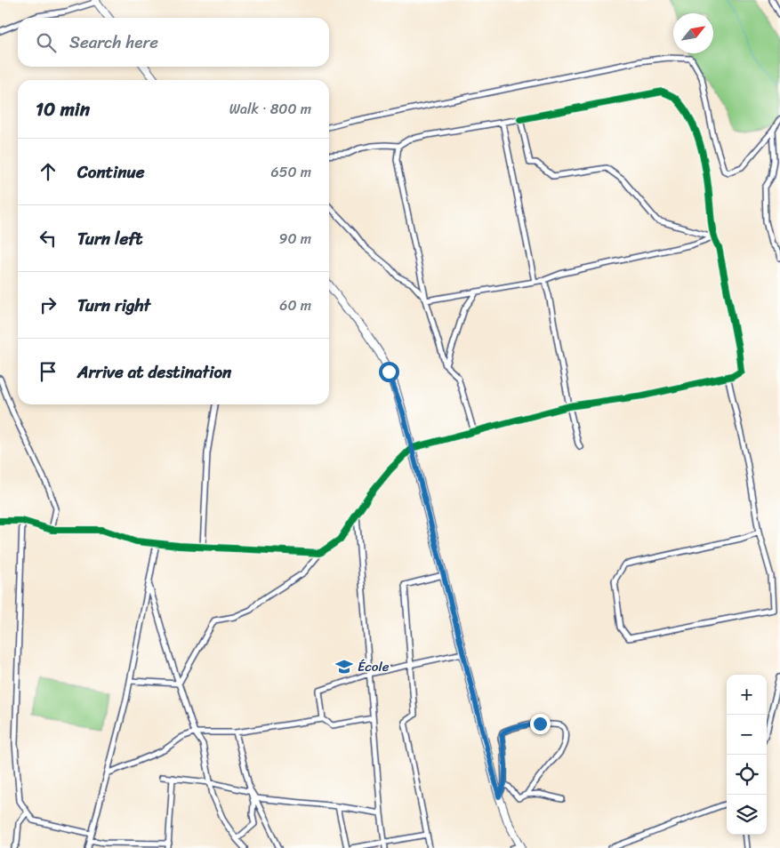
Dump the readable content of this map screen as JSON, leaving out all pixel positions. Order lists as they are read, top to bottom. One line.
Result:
{"places":{"school or university":["École"]},"north":"top right","page":{"search":"Search here","heading":["10 min","Walk · 800 m"],"list":[["Continue","650 m"],["Turn left","90 m"],["Turn right","60 m"],"Arrive at destination"],"map_buttons":["+","−"]}}
